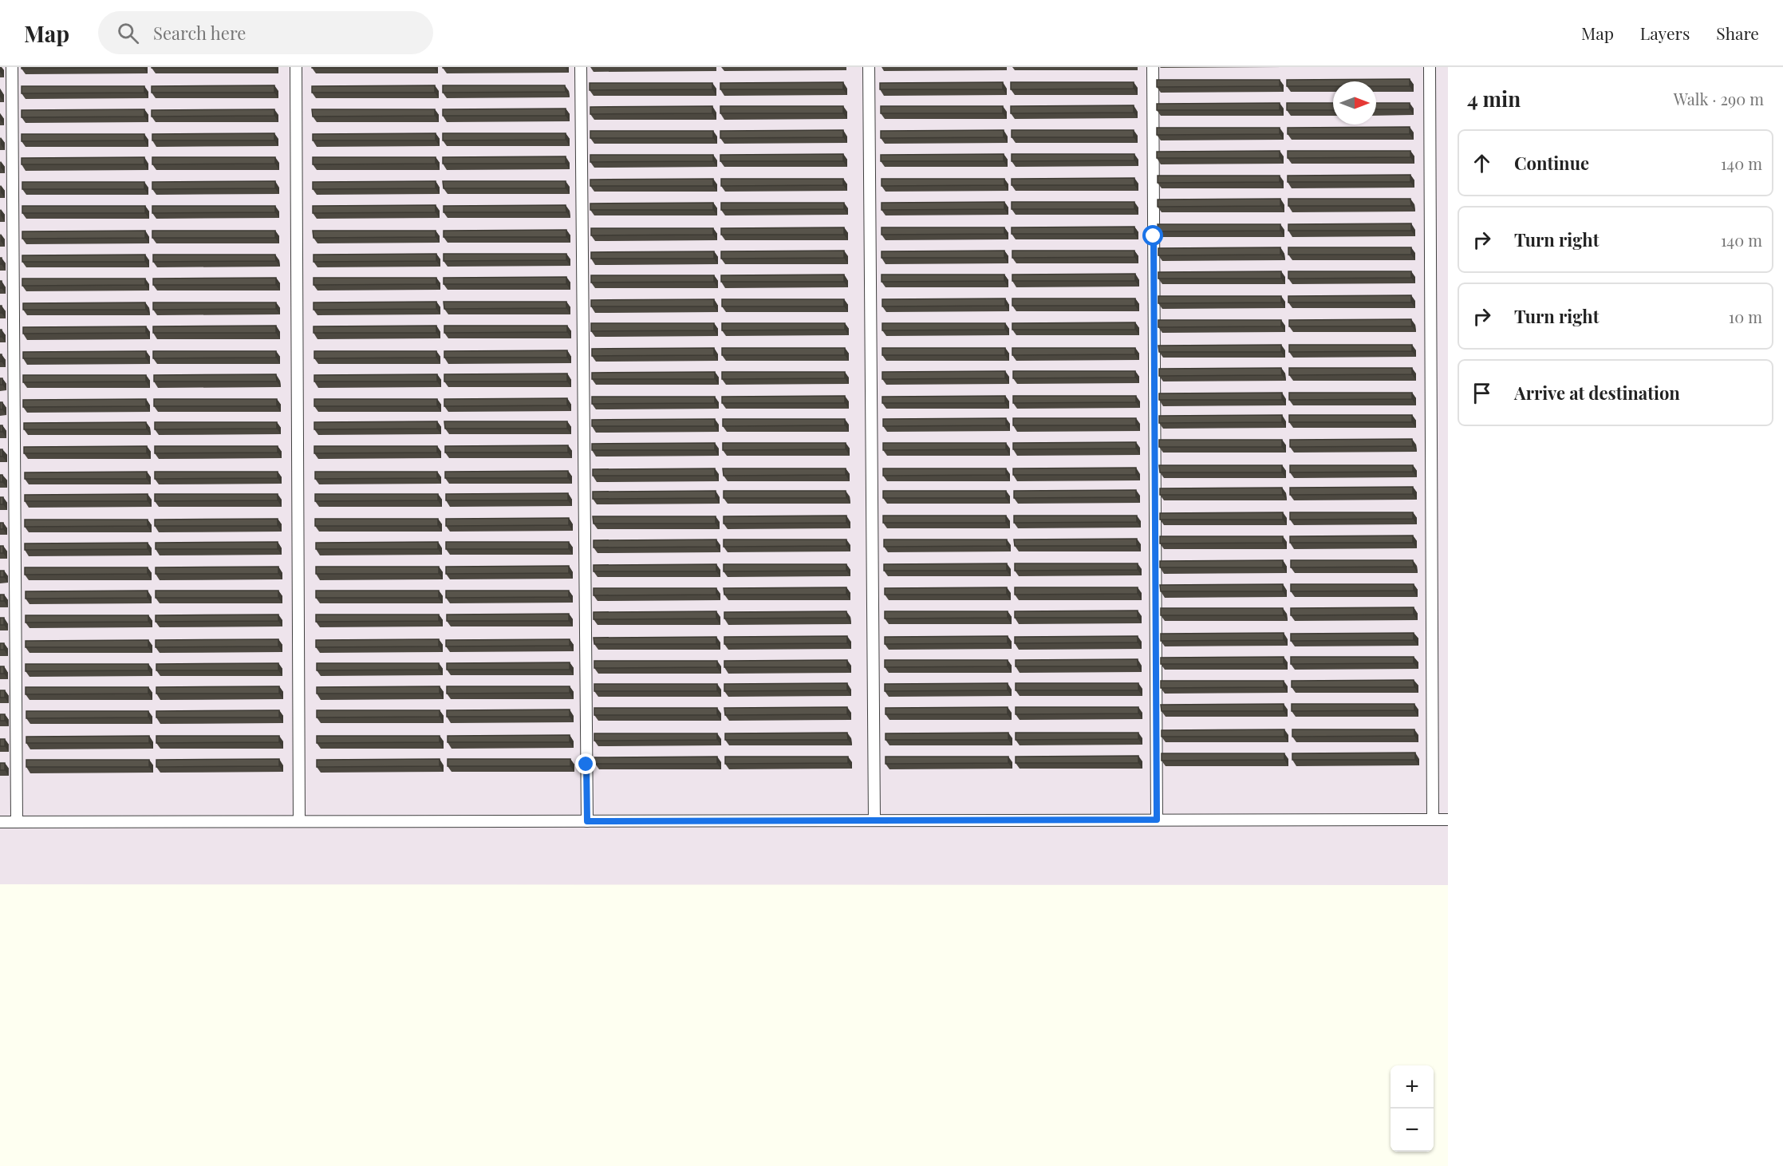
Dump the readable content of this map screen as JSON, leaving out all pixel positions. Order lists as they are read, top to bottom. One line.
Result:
{"north":"right","page":{"header":"Map","search":"Search here","nav":["Map","Layers","Share"],"heading":["4 min","Walk · 290 m"],"list":[["Continue","140 m"],["Turn right","140 m"],["Turn right","10 m"],"Arrive at destination"],"map_buttons":["+","−"]}}
